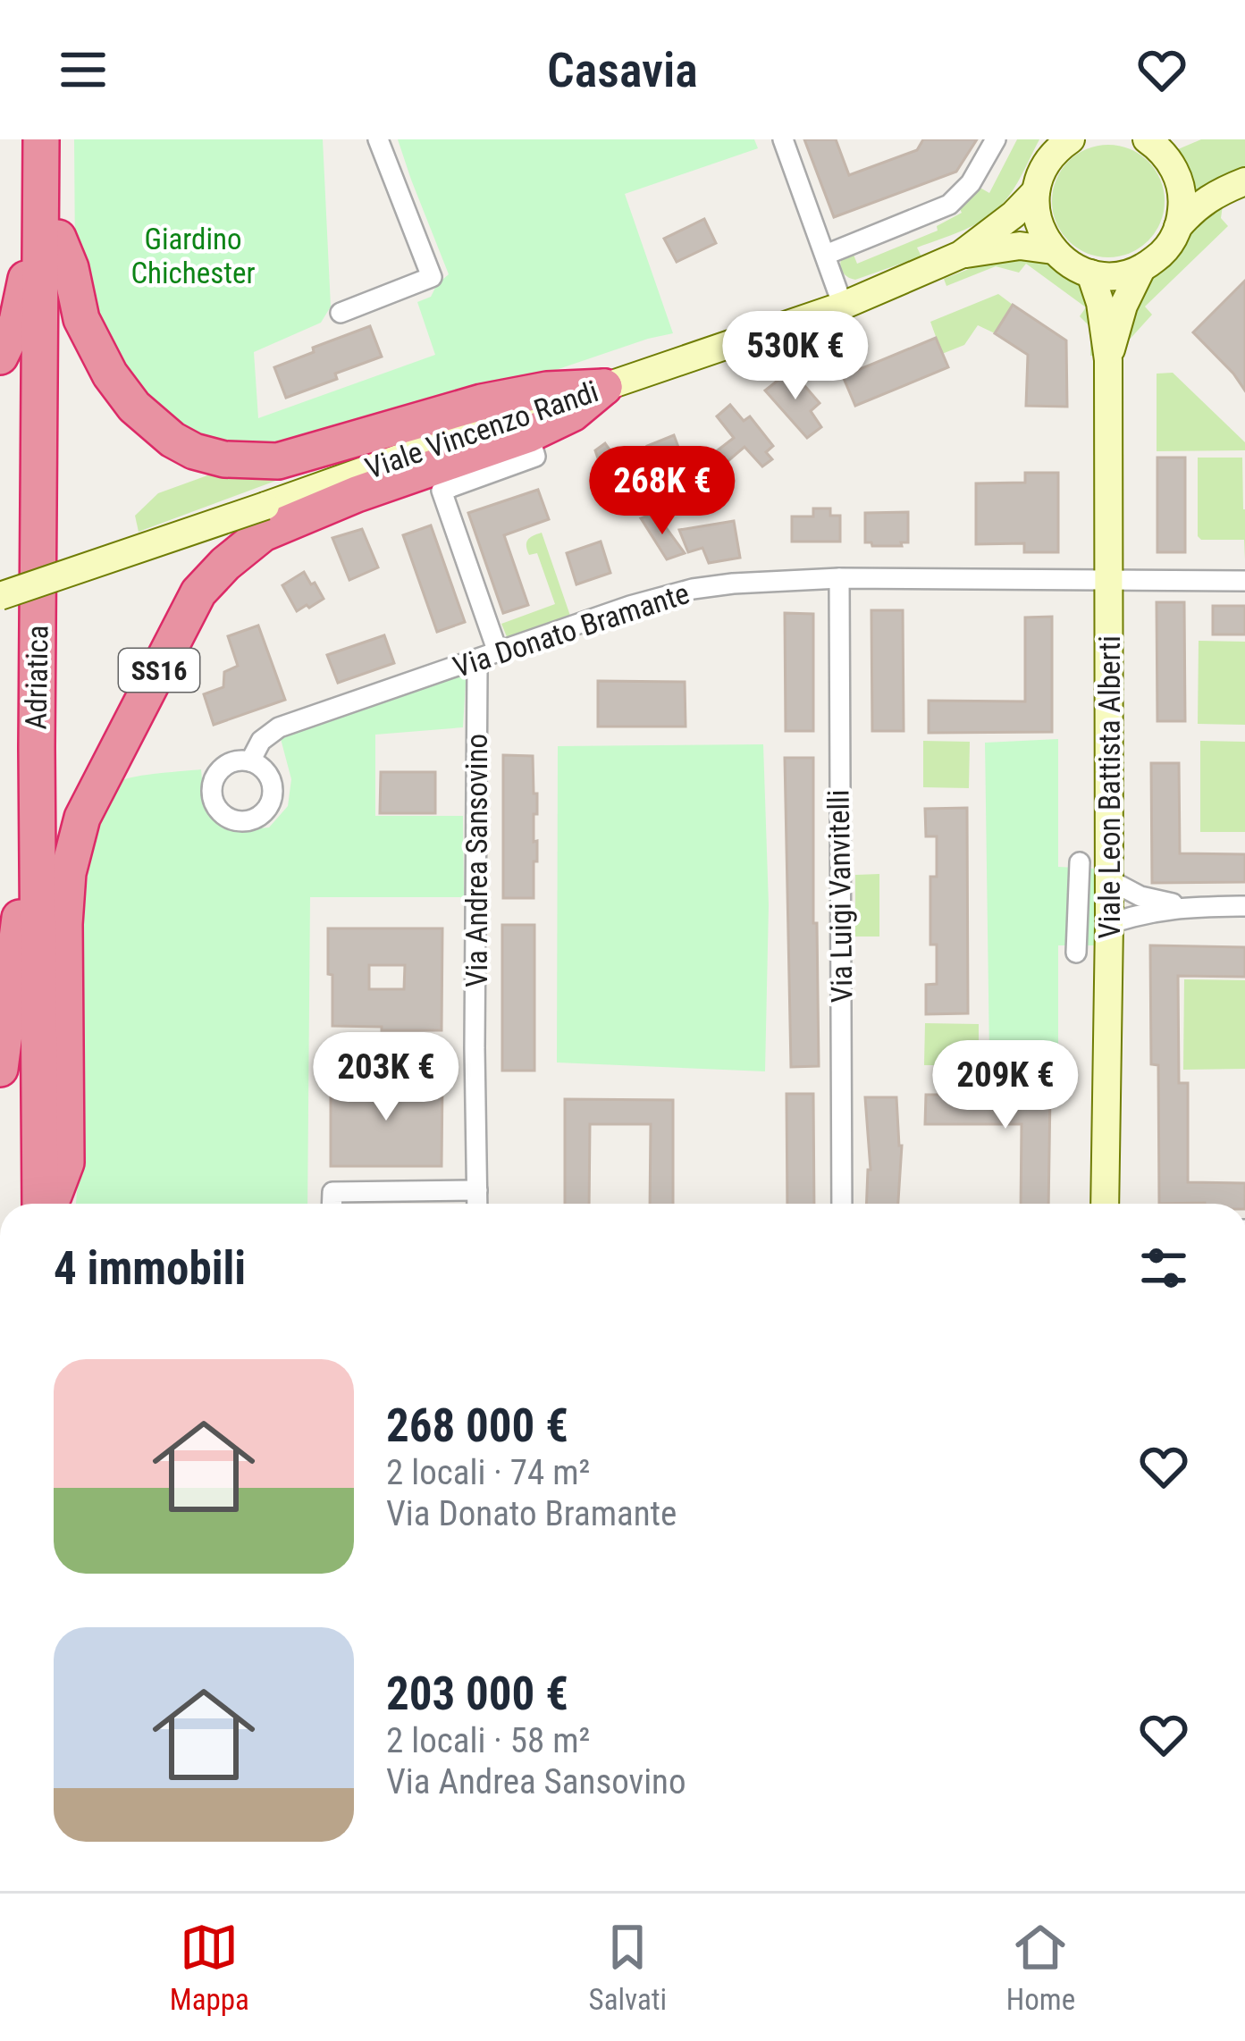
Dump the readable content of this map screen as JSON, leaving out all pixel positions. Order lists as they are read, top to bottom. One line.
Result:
{"streets":{"highway":["SS16","Adriatica"],"main road":["Viale Vincenzo Randi","Viale Leon Battista Alberti"],"street":["Via Donato Bramante","Via Andrea Sansovino","Via Luigi Vanvitelli"]},"crossings":[["Viale Vincenzo Randi","SS16"],["Via Donato Bramante","Viale Leon Battista Alberti"],["Via Donato Bramante","Via Andrea Sansovino"],["Via Donato Bramante","Via Luigi Vanvitelli"]],"parks":["Giardino Chichester"],"page":{"header":"Casavia","price":["530K €","268K €","203K €","209K €"],"heading":"4 immobili","list":[{"name":"268 000 €","note":"2 locali · 74 m² · Via Donato Bramante"},{"name":"203 000 €","note":"2 locali · 58 m² · Via Andrea Sansovino"}],"tabs":["Mappa","Salvati","Home"]}}
